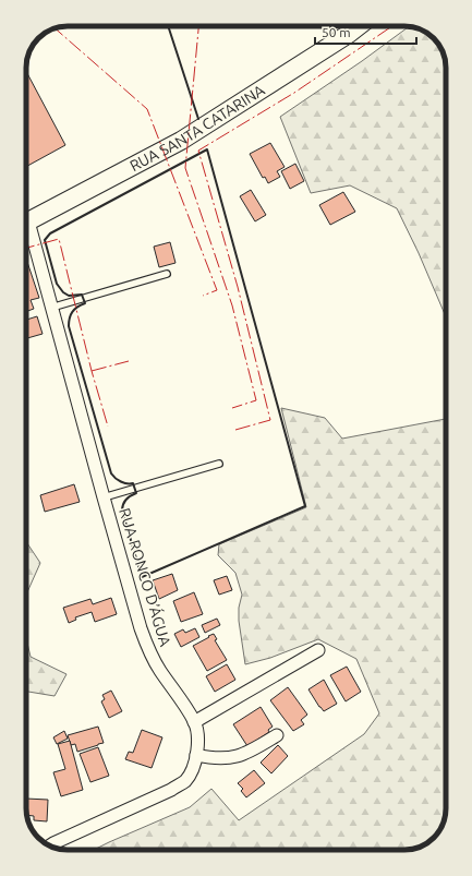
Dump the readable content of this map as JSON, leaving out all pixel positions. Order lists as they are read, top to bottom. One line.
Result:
{"streets":{"street":["RUA SANTA CATARINA","RUA RONCO D’ÁGUA"]},"scale_bar":"50 m"}
